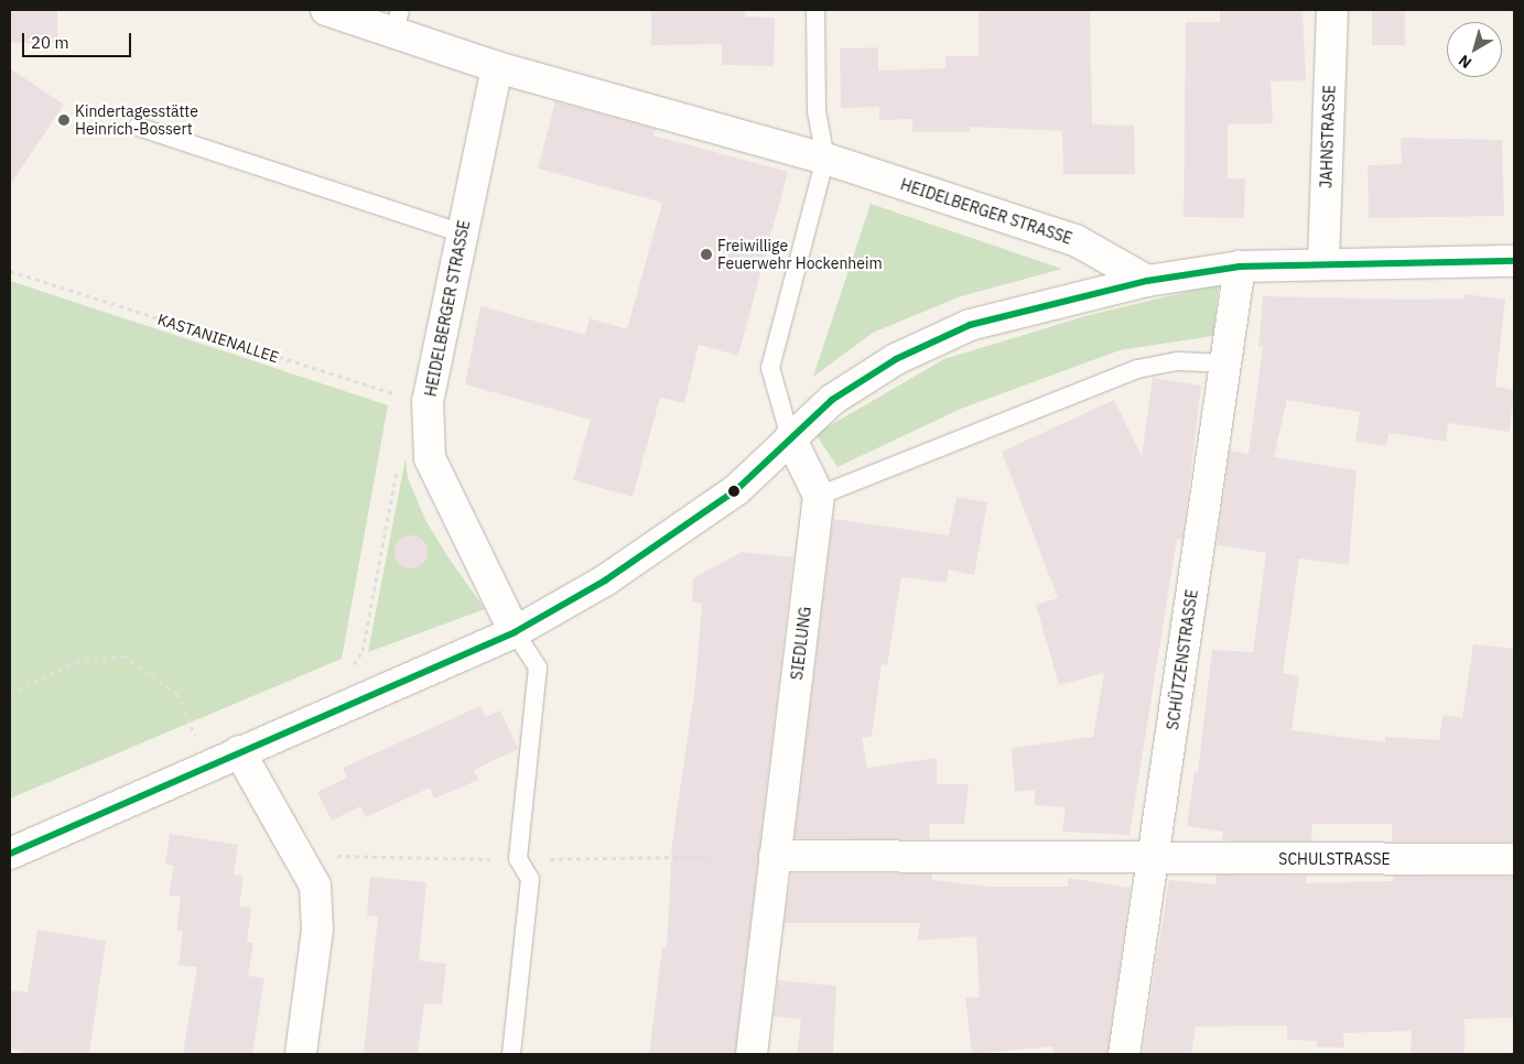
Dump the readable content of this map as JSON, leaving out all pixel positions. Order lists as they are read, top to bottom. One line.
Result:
{"streets":{"street":["JAHNSTRASSE","HEIDELBERGER STRASSE","SIEDLUNG","SCHÜTZENSTRASSE","SCHULSTRASSE"],"path":["KASTANIENALLEE"]},"crossings":[["HEIDELBERGER STRASSE","KASTANIENALLEE"],["SCHÜTZENSTRASSE","SCHULSTRASSE"]],"places":["Kindertagesstätte Heinrich-Bossert","Freiwillige Feuerwehr Hockenheim"],"scale_bar":"20 m","north":"bottom left"}
